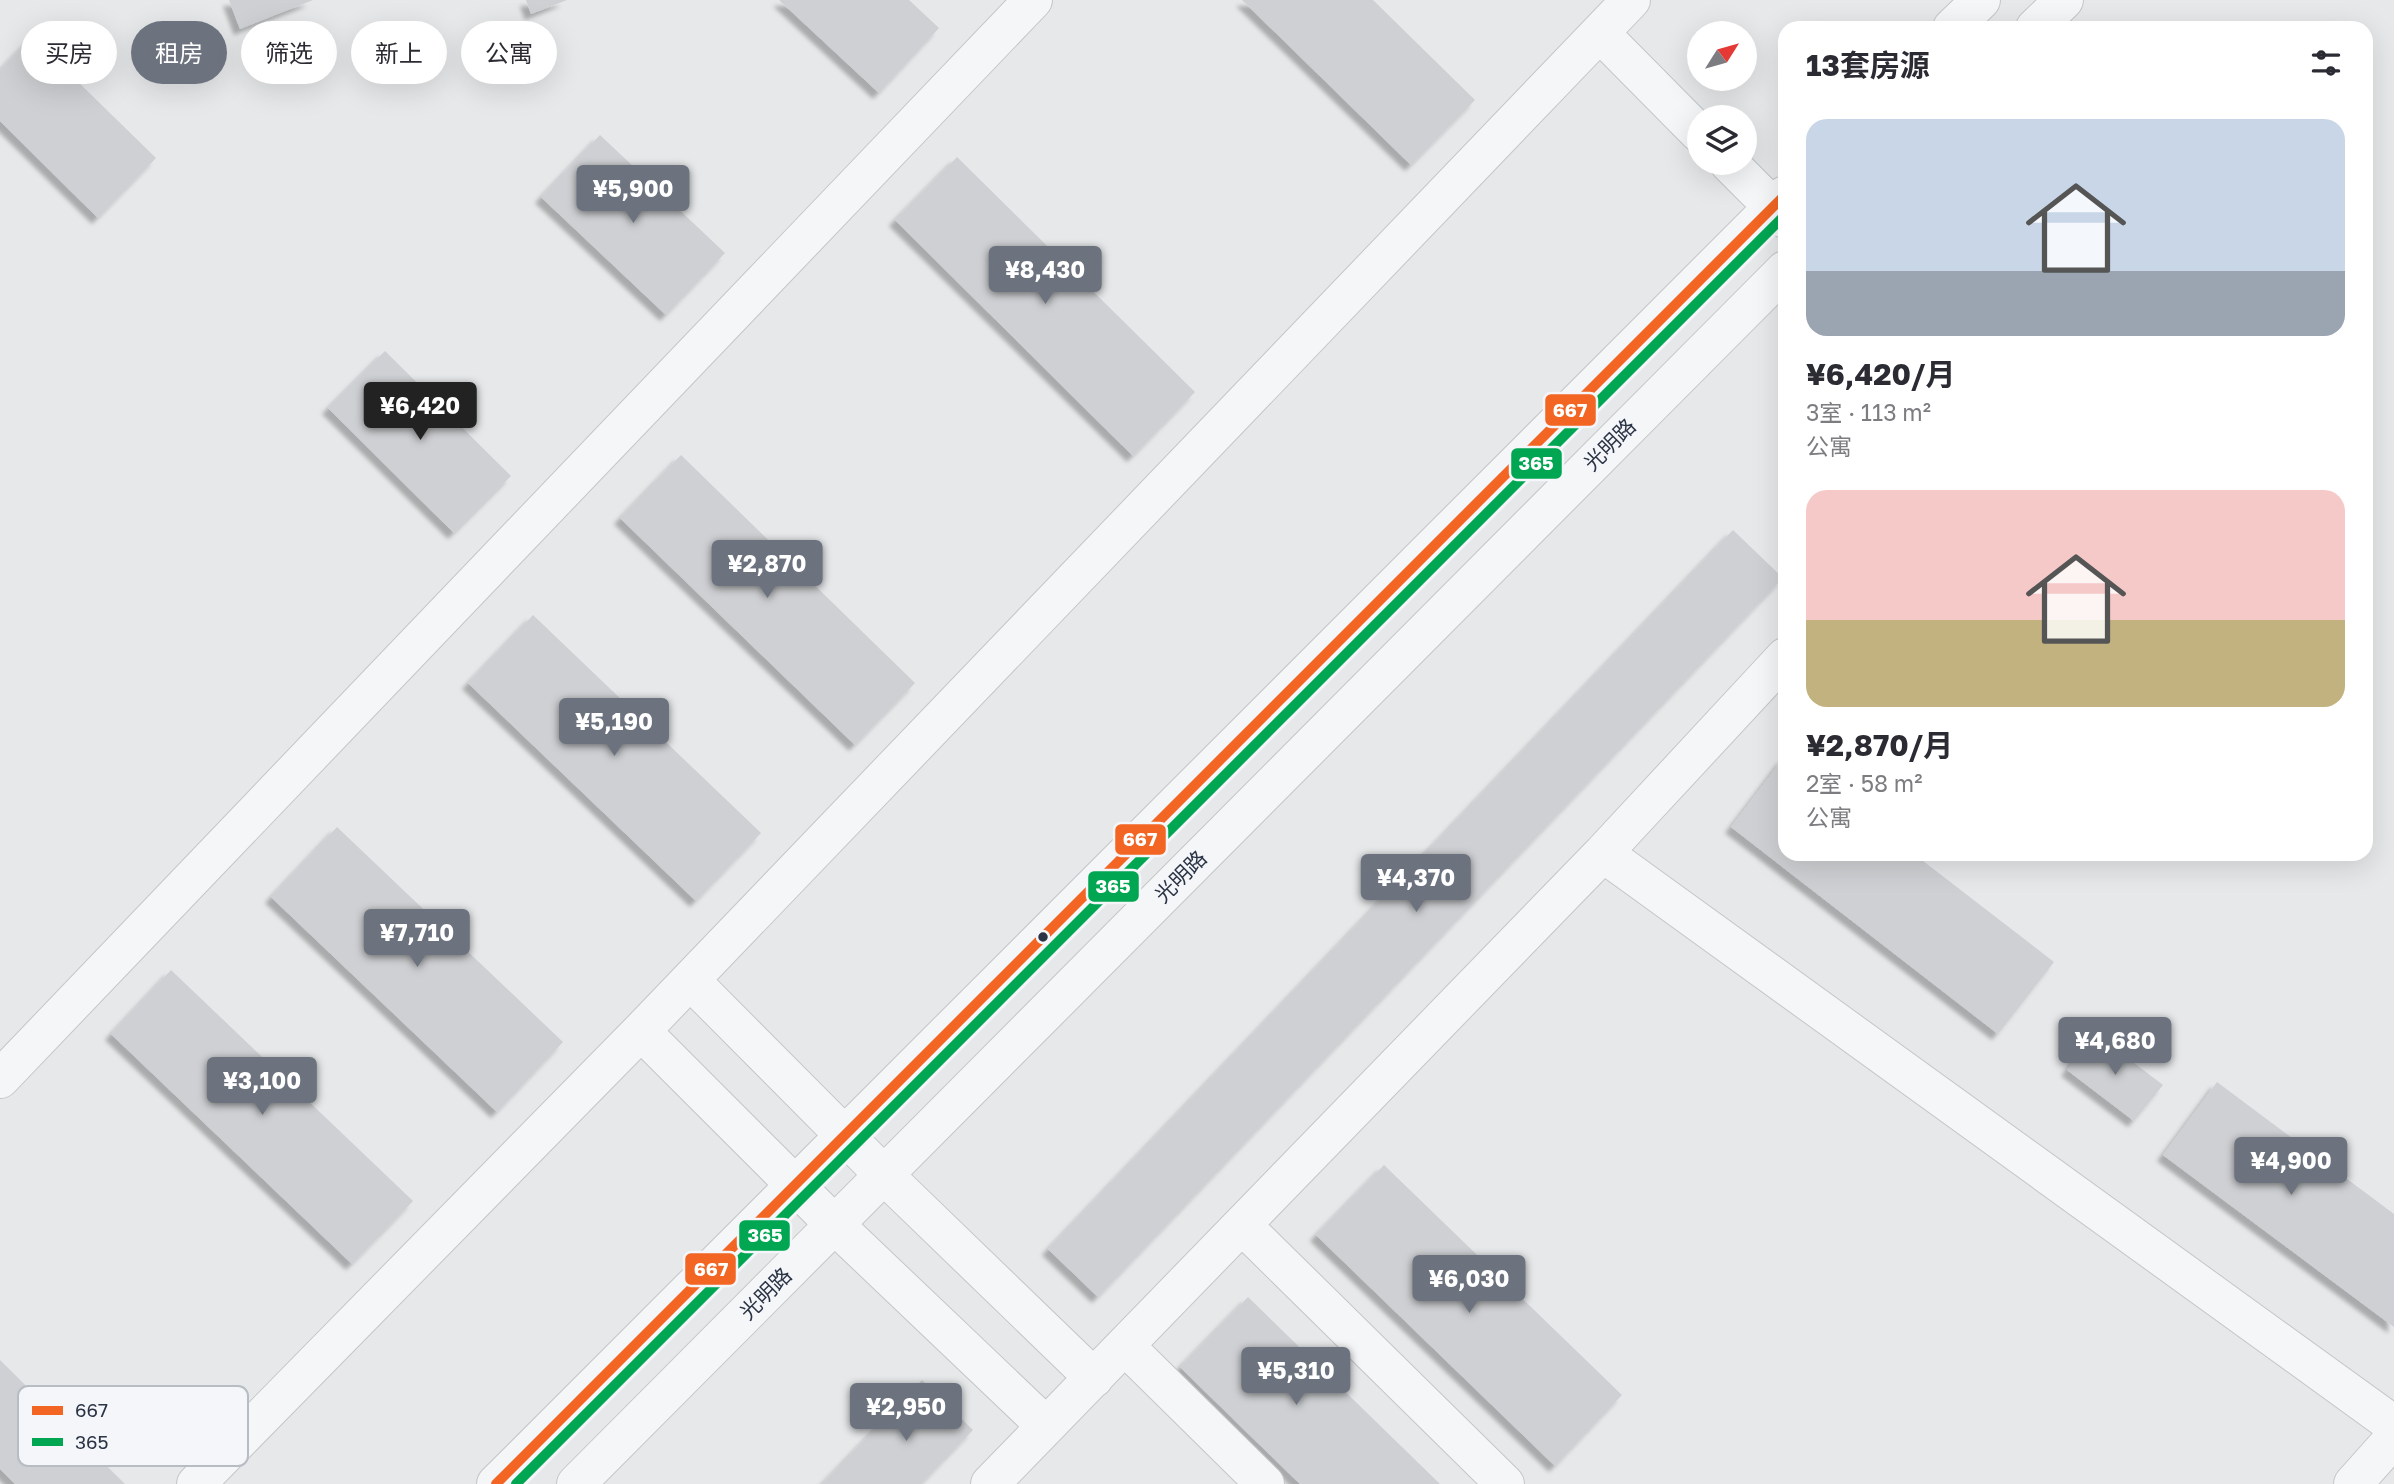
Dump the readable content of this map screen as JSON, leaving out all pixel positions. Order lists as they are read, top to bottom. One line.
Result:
{"streets":{"street":["光明路"]},"lines":["transit line 667","transit line 365"],"legend":["667","365"],"north":"top right","page":{"chip":["买房","租房","筛选","新上","公寓"],"heading":"13套房源","list":[{"name":"¥6,420/月","note":"3室 · 113 m² · 公寓"},{"name":"¥2,870/月","note":"2室 · 58 m² · 公寓"}],"price":["¥5,900","¥8,430","¥6,420","¥2,870","¥5,190","¥4,370","¥7,710","¥4,680","¥3,100","¥4,900","¥6,030","¥5,310","¥2,950"]}}
